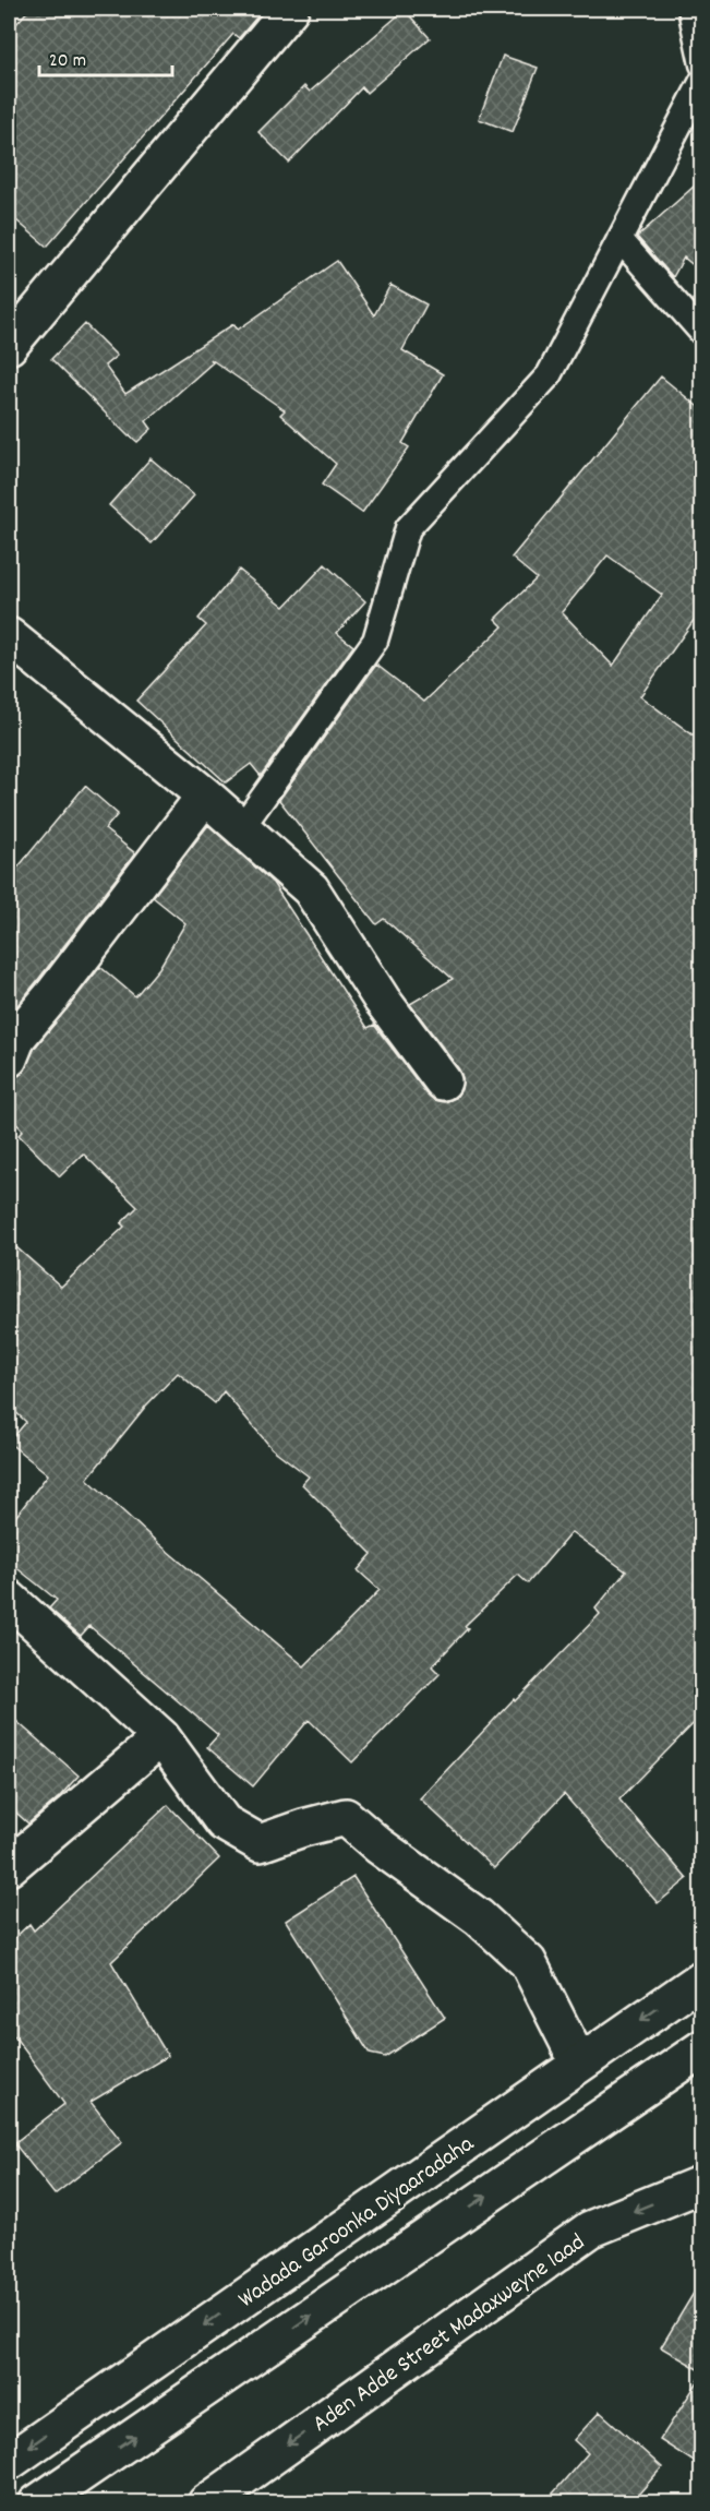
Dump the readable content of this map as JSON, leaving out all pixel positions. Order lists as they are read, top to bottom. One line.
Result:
{"streets":{"street":["Wadada Garoonka Diyaaradaha","Aden Adde Street Madaxweyne 1aad"]},"scale_bar":"20 m"}
